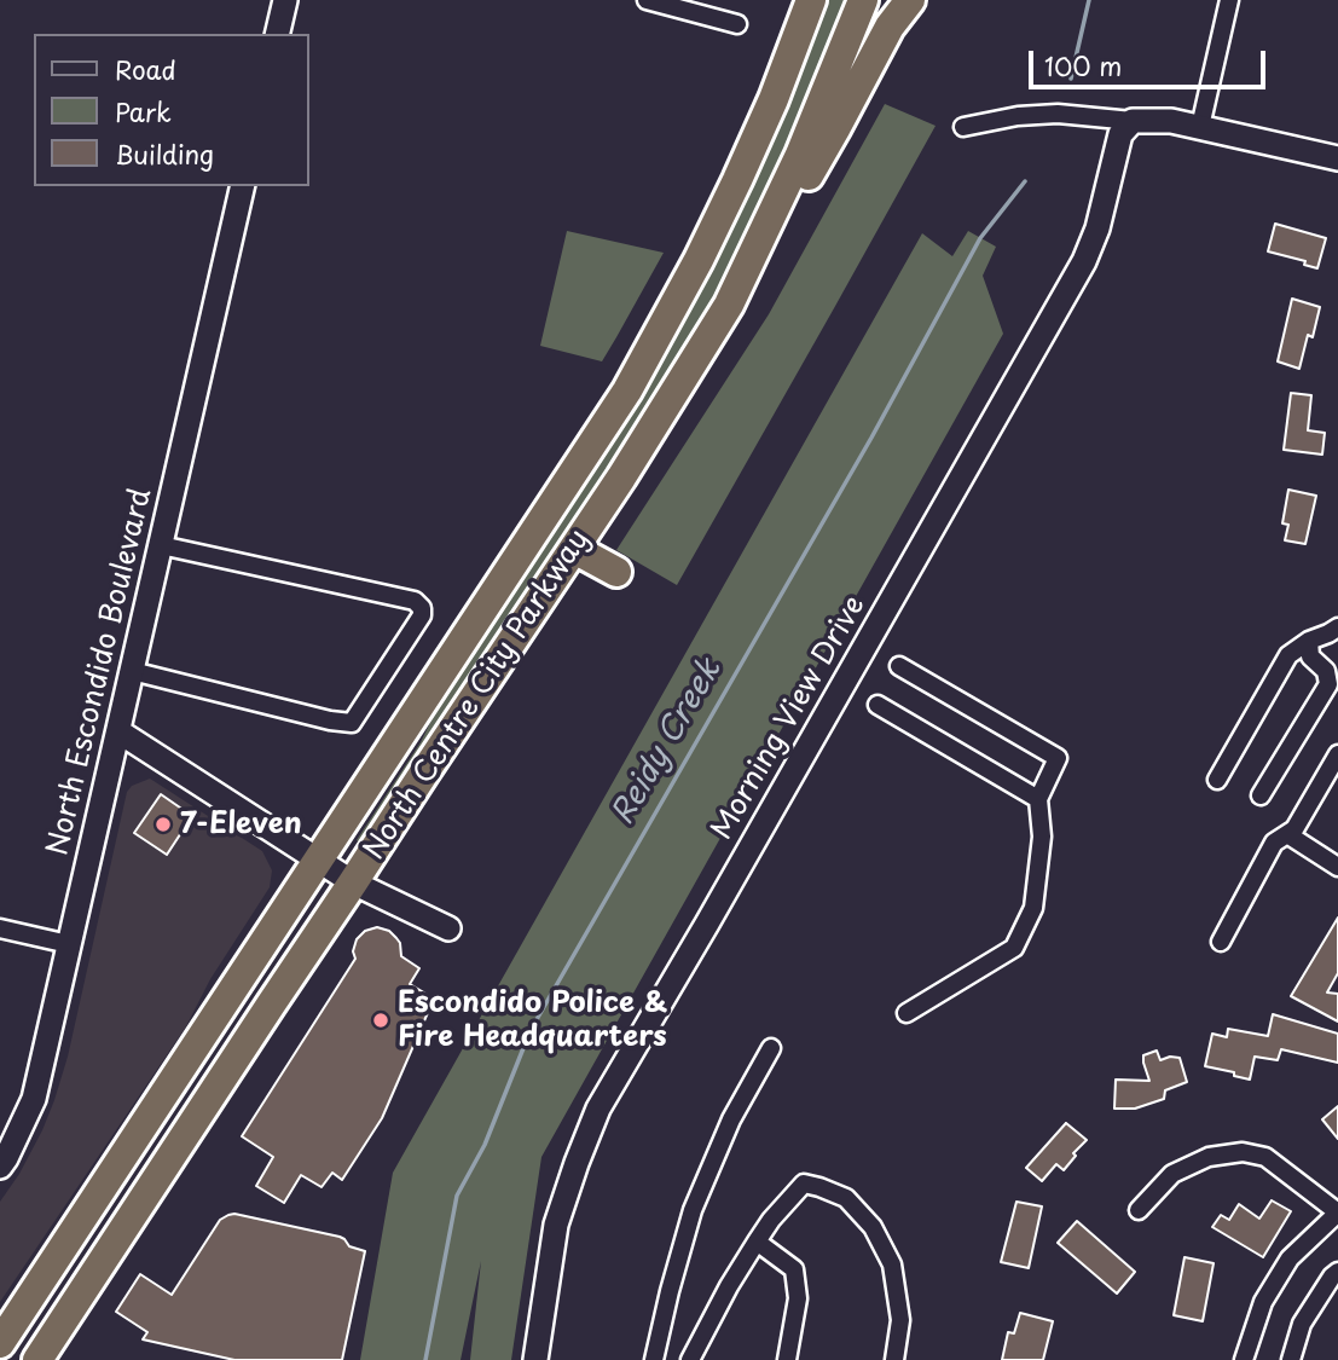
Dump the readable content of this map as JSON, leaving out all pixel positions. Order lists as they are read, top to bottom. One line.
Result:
{"streets":{"highway":["North Centre City Parkway"],"street":["North Escondido Boulevard","Morning View Drive"]},"water":["Reidy Creek"],"places":["7-Eleven","Escondido Police & Fire Headquarters"],"legend":["Road","Park","Building"],"scale_bar":"100 m"}
